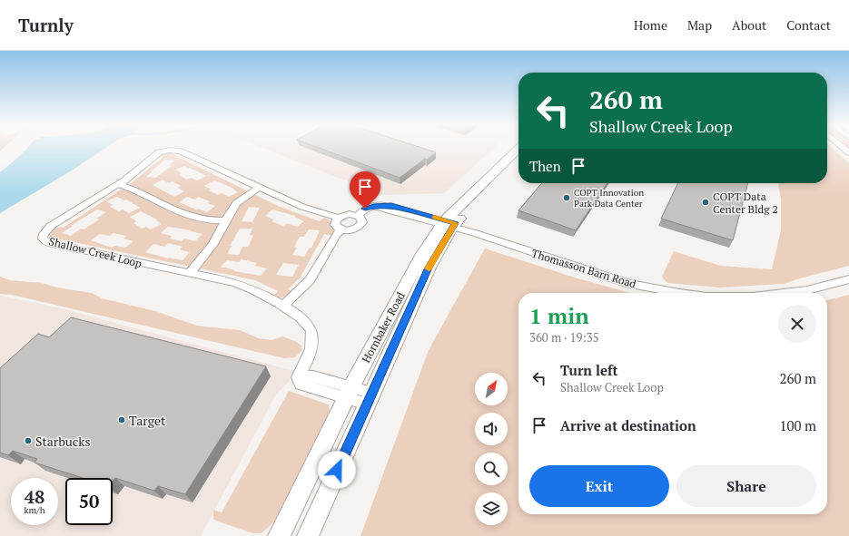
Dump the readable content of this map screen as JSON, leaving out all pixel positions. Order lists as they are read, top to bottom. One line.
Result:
{"streets":{"main road":["Hornbaker Road"],"street":["Shallow Creek Loop","Thomasson Barn Road"]},"crossings":[["Shallow Creek Loop","Thomasson Barn Road"],["Shallow Creek Loop","Hornbaker Road"],["Thomasson Barn Road","Hornbaker Road"]],"places":["COPT Innovation Park Data Center","COPT Data Center Bldg 2","Target","Starbucks"],"north":"top right","page":{"header":"Turnly","nav":["Home","Map","About","Contact"],"turn":["260 m","Shallow Creek Loop"],"then":"Then","heading":["1 min","360 m · 19:35"],"list":[{"name":"Turn left","note":"Shallow Creek Loop","value":"260 m"},{"name":"Arrive at destination","value":"100 m"}],"buttons":["Exit","Share"],"speed":"48 km/h","limit":"50"}}
